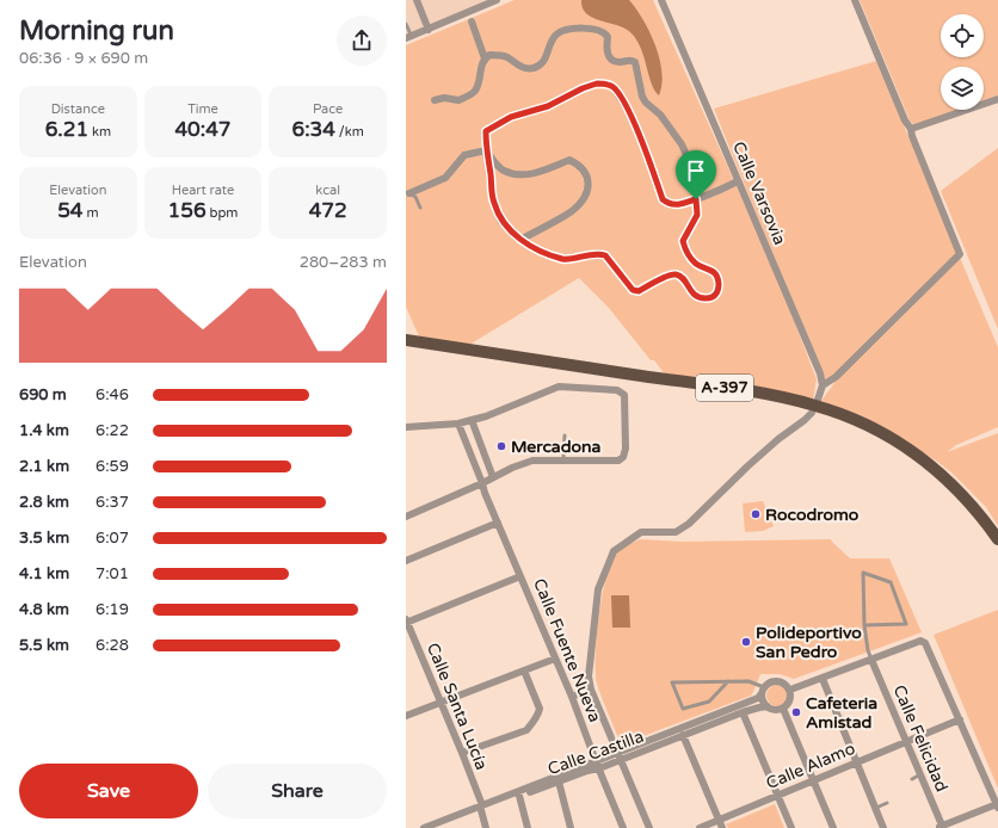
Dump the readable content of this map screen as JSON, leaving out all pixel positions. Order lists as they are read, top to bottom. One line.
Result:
{"streets":{"main road":["A-397"],"street":["Calle Varsovia","Calle Fuente Nueva","Calle Santa Lucía","Calle Felicidad","Calle Castilla","Calle Alamo"]},"crossings":[["Calle Fuente Nueva","Calle Castilla"],["Calle Santa Lucía","Calle Castilla"],["Calle Felicidad","Calle Alamo"]],"places":["Mercadona","Rocodromo","Polideportivo San Pedro","Cafeteria Amistad"],"page":{"heading":["Morning run","06:36 · 9 × 690 m"],"stats":[["Distance","6.21 km"],["Time","40:47"],["Pace","6:34 /km"],["Elevation","54 m"],["Heart rate","156 bpm"],["kcal","472"]],"chart":["Elevation","280–283 m"],"list":[{"name":"690 m","note":"6:46"},{"name":"1.4 km","note":"6:22"},{"name":"2.1 km","note":"6:59"},{"name":"2.8 km","note":"6:37"},{"name":"3.5 km","note":"6:07"},{"name":"4.1 km","note":"7:01"},{"name":"4.8 km","note":"6:19"},{"name":"5.5 km","note":"6:28"}],"buttons":["Save","Share"]}}
